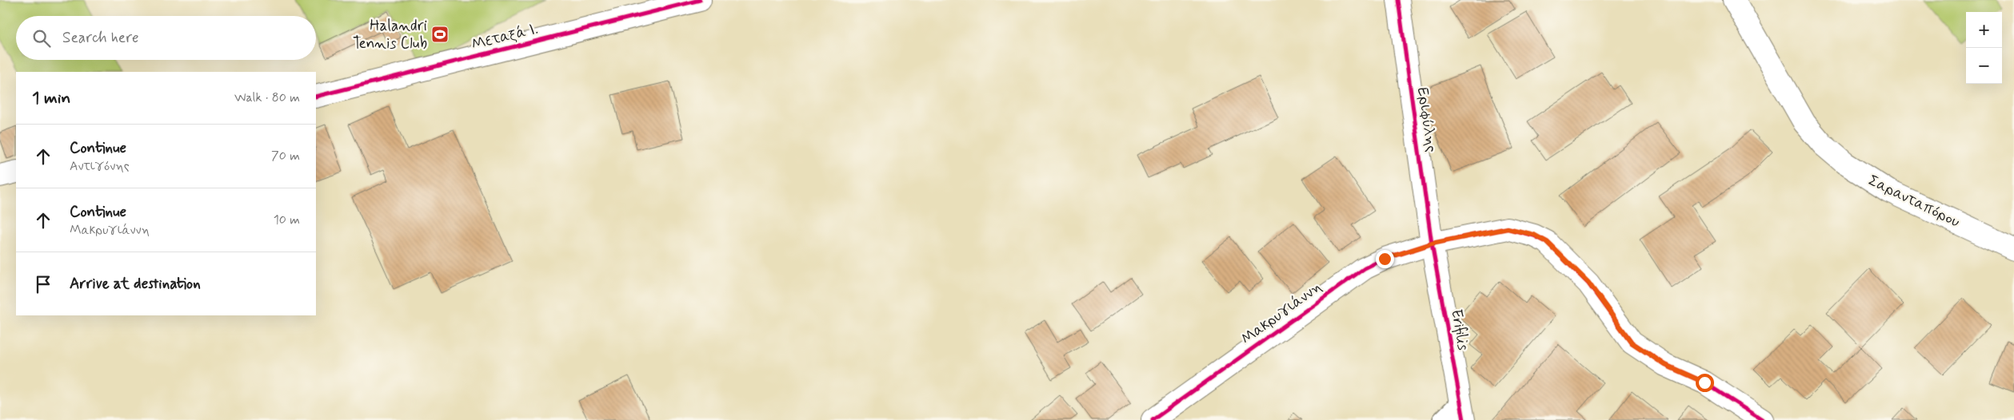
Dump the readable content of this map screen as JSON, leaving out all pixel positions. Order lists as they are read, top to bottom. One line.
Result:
{"streets":{"street":["Μεταξά Ι.","Εριφύλης","Σαρανταπόρου","Μακρυγιάννη","Erifilis"]},"crossings":[["Εριφύλης","Μακρυγιάννη"],["Εριφύλης","Erifilis"],["Μακρυγιάννη","Erifilis"]],"places":{"sports":["Halandri Tennis Club"]},"page":{"map_buttons":["+","−"],"search":"Search here","heading":["1 min","Walk · 80 m"],"list":[["Continue","Αντιγόνης","70 m"],["Continue","Μακρυγιάννη","10 m"],"Arrive at destination"]}}
